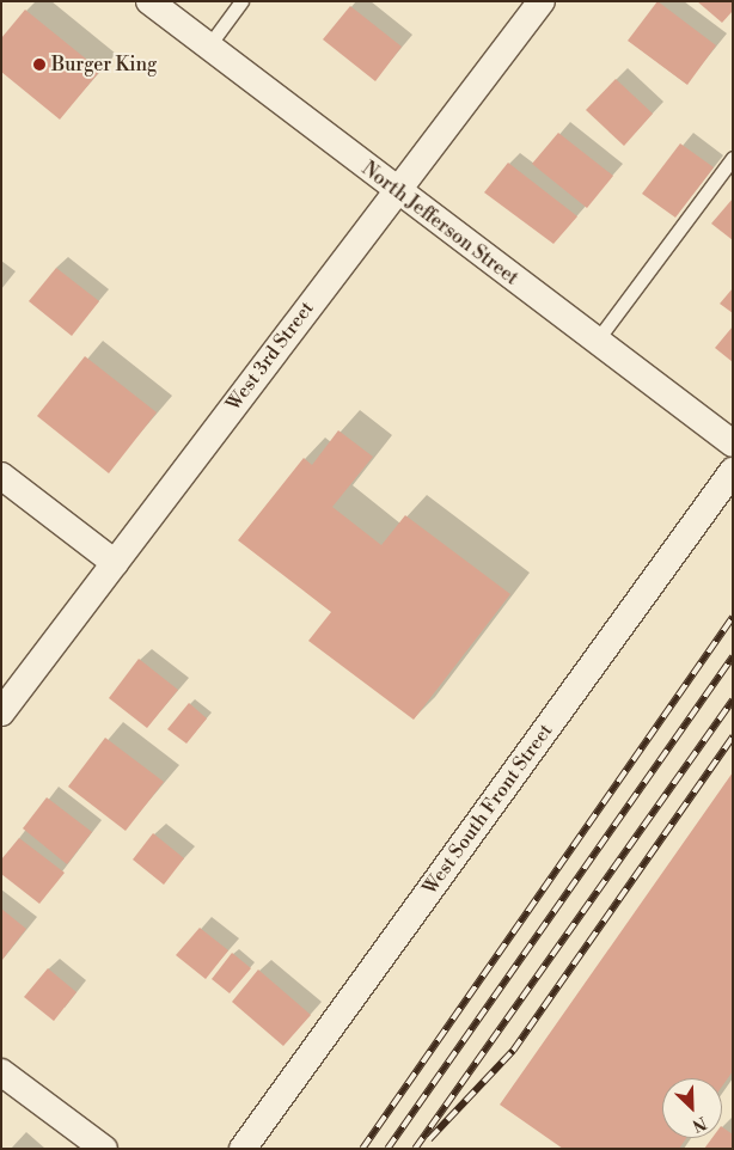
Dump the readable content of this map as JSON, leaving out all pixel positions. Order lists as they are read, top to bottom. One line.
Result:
{"streets":{"street":["North Jefferson Street","West 3rd Street","West South Front Street"]},"crossings":[["North Jefferson Street","West 3rd Street"]],"places":["Burger King"],"north":"bottom right"}
